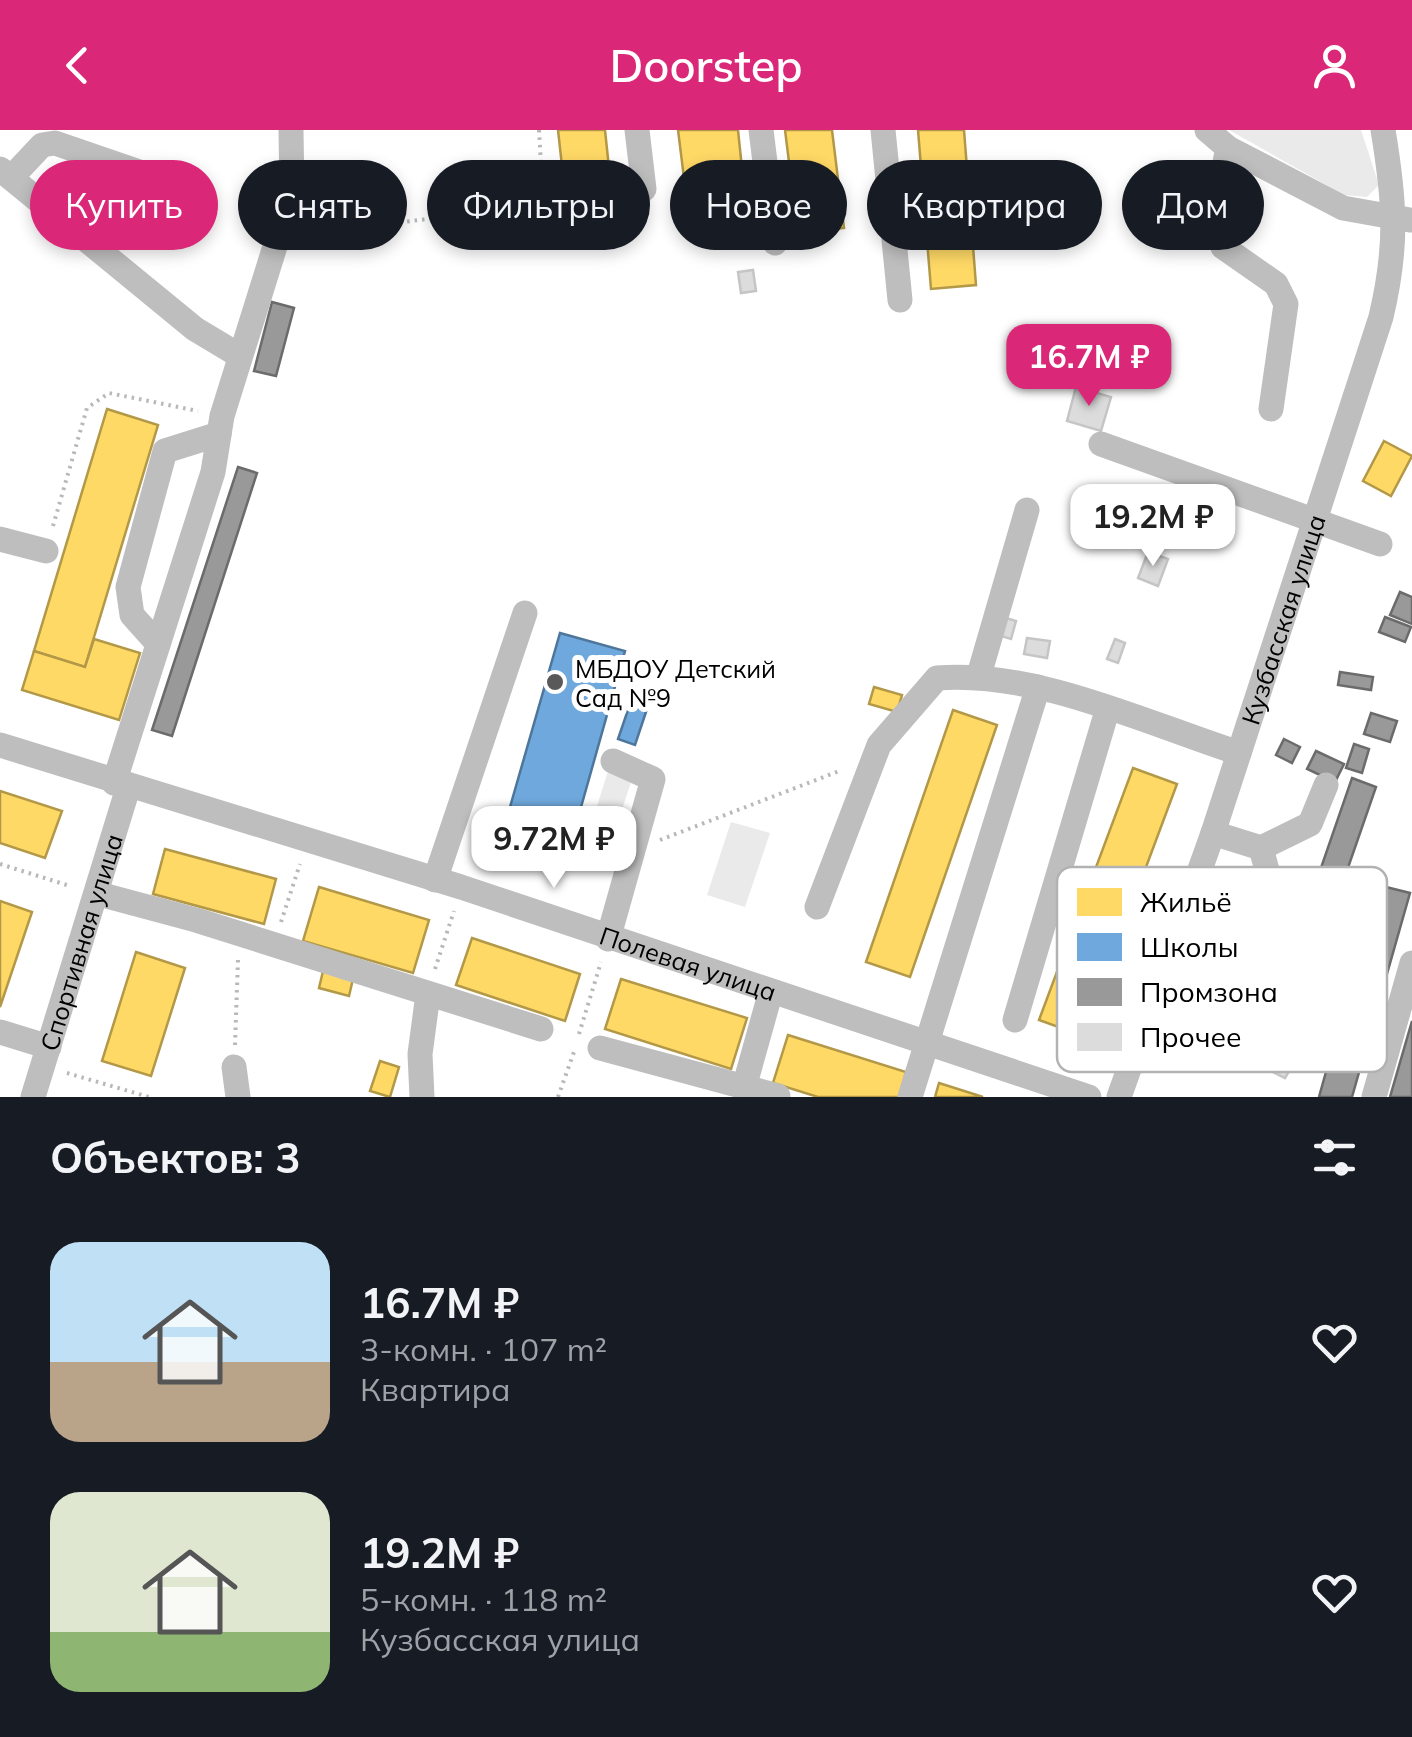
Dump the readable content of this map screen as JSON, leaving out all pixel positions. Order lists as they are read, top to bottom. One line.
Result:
{"streets":{"street":["Кузбасская улица","Спортивная улица","Полевая улица"]},"crossings":[["Спортивная улица","Полевая улица"]],"places":["МБДОУ Детский Сад №9"],"legend":["Жильё","Школы","Промзона","Прочее"],"page":{"header":"Doorstep","chip":["Купить","Снять","Фильтры","Новое","Квартира","Дом"],"price":["16.7M ₽","19.2M ₽","9.72M ₽"],"heading":"Объектов: 3","list":[{"name":"16.7M ₽","note":"3-комн. · 107 m² · Квартира"},{"name":"19.2M ₽","note":"5-комн. · 118 m² · Кузбасская улица"}]}}
